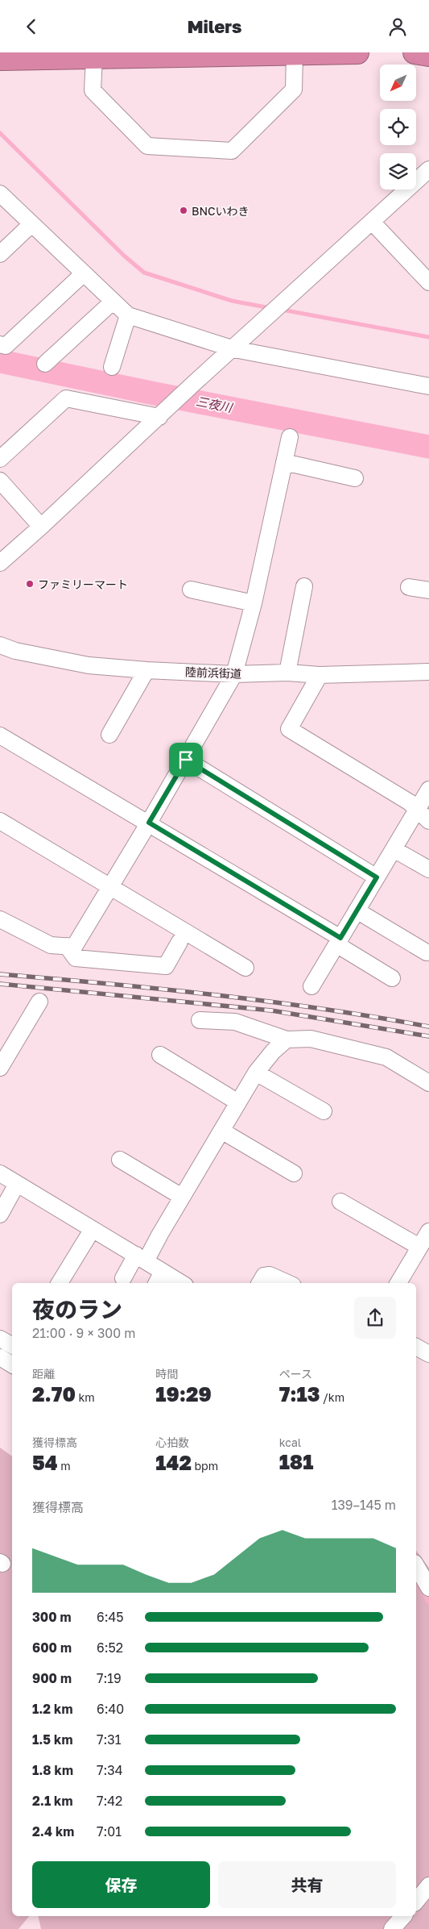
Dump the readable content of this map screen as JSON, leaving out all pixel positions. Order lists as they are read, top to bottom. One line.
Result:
{"streets":{"street":["陸前浜街道"]},"water":["三夜川"],"places":["BNCいわき","ファミリーマート"],"north":"bottom left","page":{"header":"Milers","heading":["夜のラン","21:00 · 9 × 300 m"],"stats":[["距離","2.70 km"],["時間","19:29"],["ペース","7:13 /km"],["獲得標高","54 m"],["心拍数","142 bpm"],["kcal","181"]],"chart":["獲得標高","139–145 m"],"list":[{"name":"300 m","note":"6:45"},{"name":"600 m","note":"6:52"},{"name":"900 m","note":"7:19"},{"name":"1.2 km","note":"6:40"},{"name":"1.5 km","note":"7:31"},{"name":"1.8 km","note":"7:34"},{"name":"2.1 km","note":"7:42"},{"name":"2.4 km","note":"7:01"}],"buttons":["保存","共有"]}}
